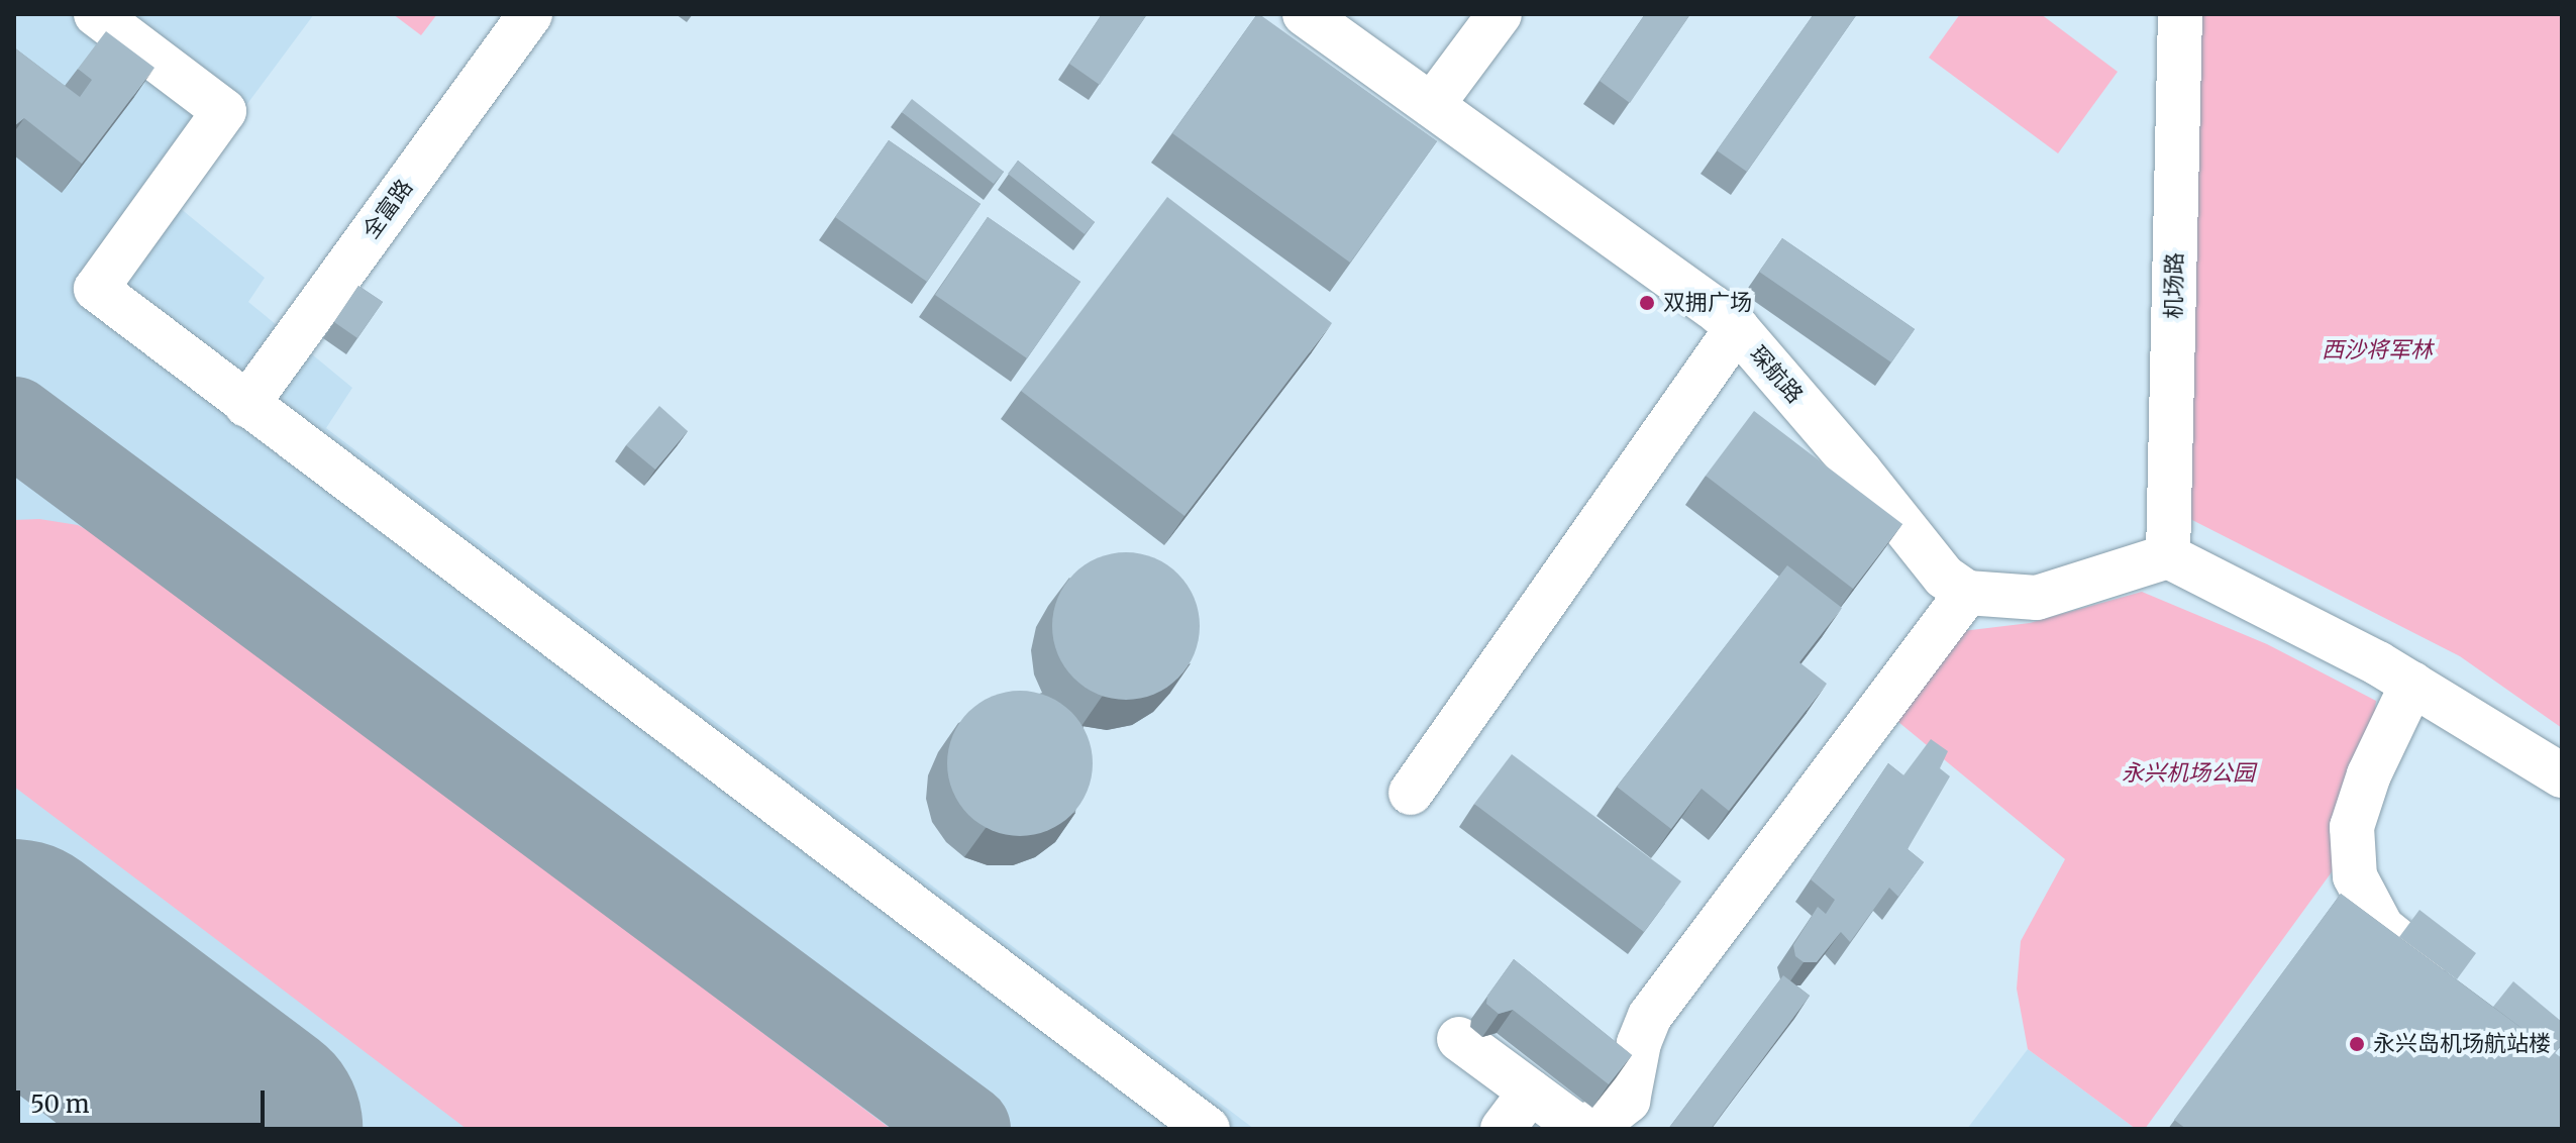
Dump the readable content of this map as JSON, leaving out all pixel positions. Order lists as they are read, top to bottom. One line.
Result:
{"streets":{"street":["全富路","机场路","琛航路"]},"parks":["西沙将军林","永兴机场公园"],"places":["双拥广场","永兴岛机场航站楼"],"scale_bar":"50 m"}
